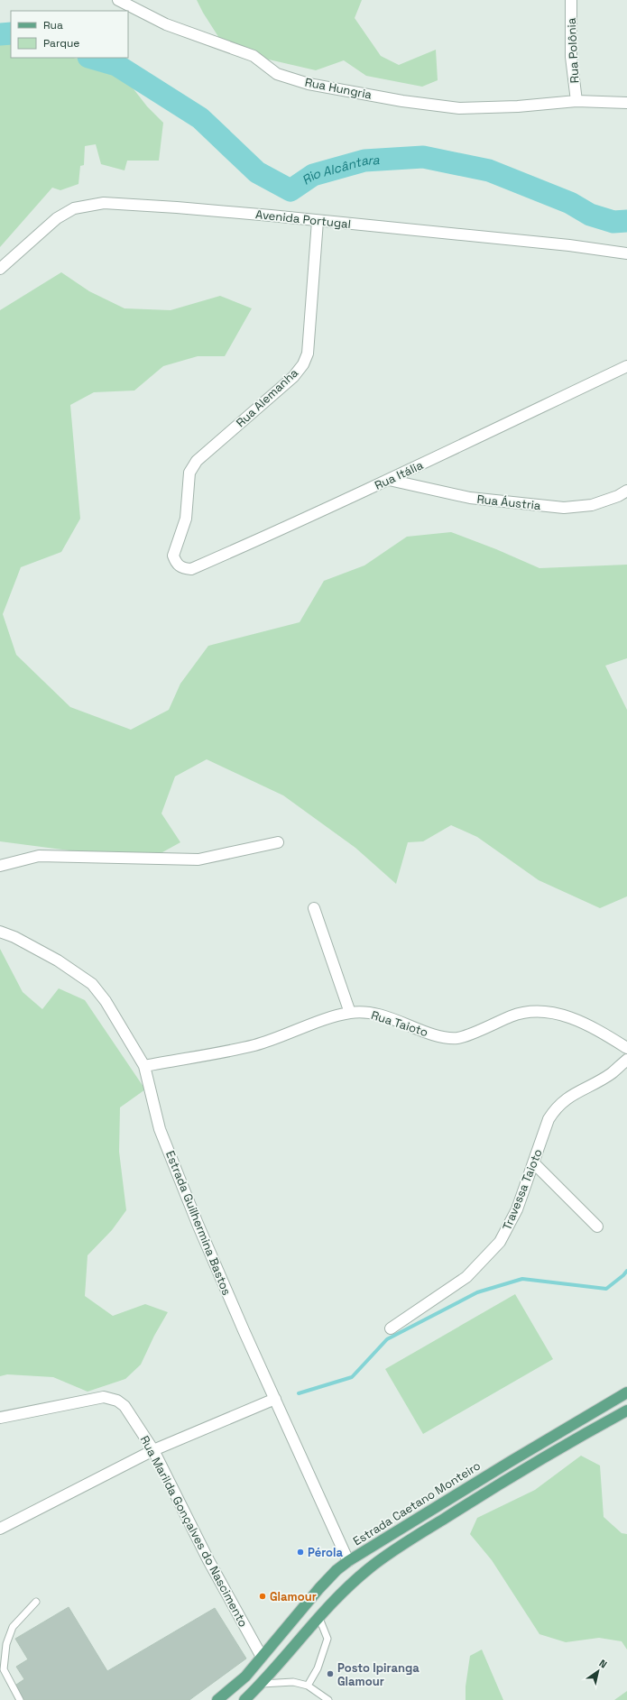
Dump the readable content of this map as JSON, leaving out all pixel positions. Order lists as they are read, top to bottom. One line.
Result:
{"streets":{"main road":["Estrada Caetano Monteiro"],"street":["Rua Polônia","Rua Hungria","Avenida Portugal","Rua Alemanha","Rua Itália","Rua Áustria","Rua Taioto","Travessa Taioto","Estrada Guilhermina Bastos","Rua Marilda Gonçalves do Nascimento"]},"crossings":[["Rua Polônia","Rua Hungria"],["Avenida Portugal","Rua Alemanha"],["Rua Alemanha","Rua Itália"],["Rua Itália","Rua Áustria"],["Rua Taioto","Estrada Guilhermina Bastos"],["Estrada Guilhermina Bastos","Estrada Caetano Monteiro"],["Estrada Caetano Monteiro","Rua Marilda Gonçalves do Nascimento"]],"water":["Rio Alcântara"],"places":["Pérola","Glamour","Posto Ipiranga Glamour"],"legend":["Rua","Parque"],"north":"top right"}
